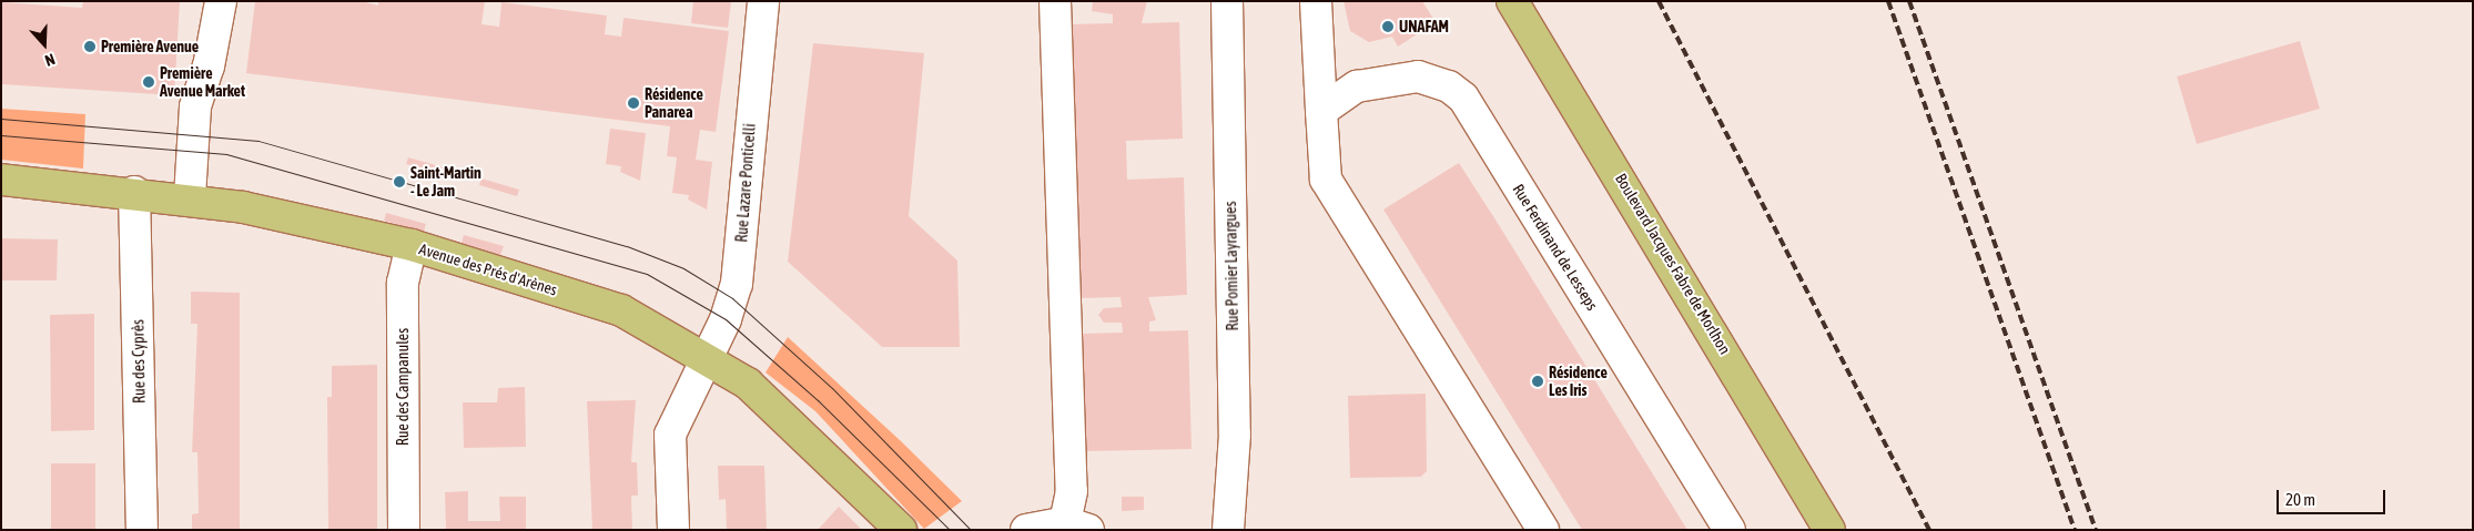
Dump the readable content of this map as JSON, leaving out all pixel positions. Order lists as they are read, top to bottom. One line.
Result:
{"streets":{"main road":["Boulevard Jacques Fabre de Morlhon","Avenue des Prés d'Arènes"],"street":["Rue Lazare Ponticelli","Rue Ferdinand de Lesseps","Rue Pomier Layrargues","Rue des Cyprès","Rue des Campanules"]},"crossings":[["Rue Lazare Ponticelli","Avenue des Prés d'Arènes"],["Avenue des Prés d'Arènes","Rue des Cyprès"],["Avenue des Prés d'Arènes","Rue des Campanules"]],"places":["UNAFAM","Première Avenue","Première Avenue Market","Résidence Panarea","Saint-Martin - Le Jam","Résidence Les Iris"],"scale_bar":"20 m","north":"bottom"}
